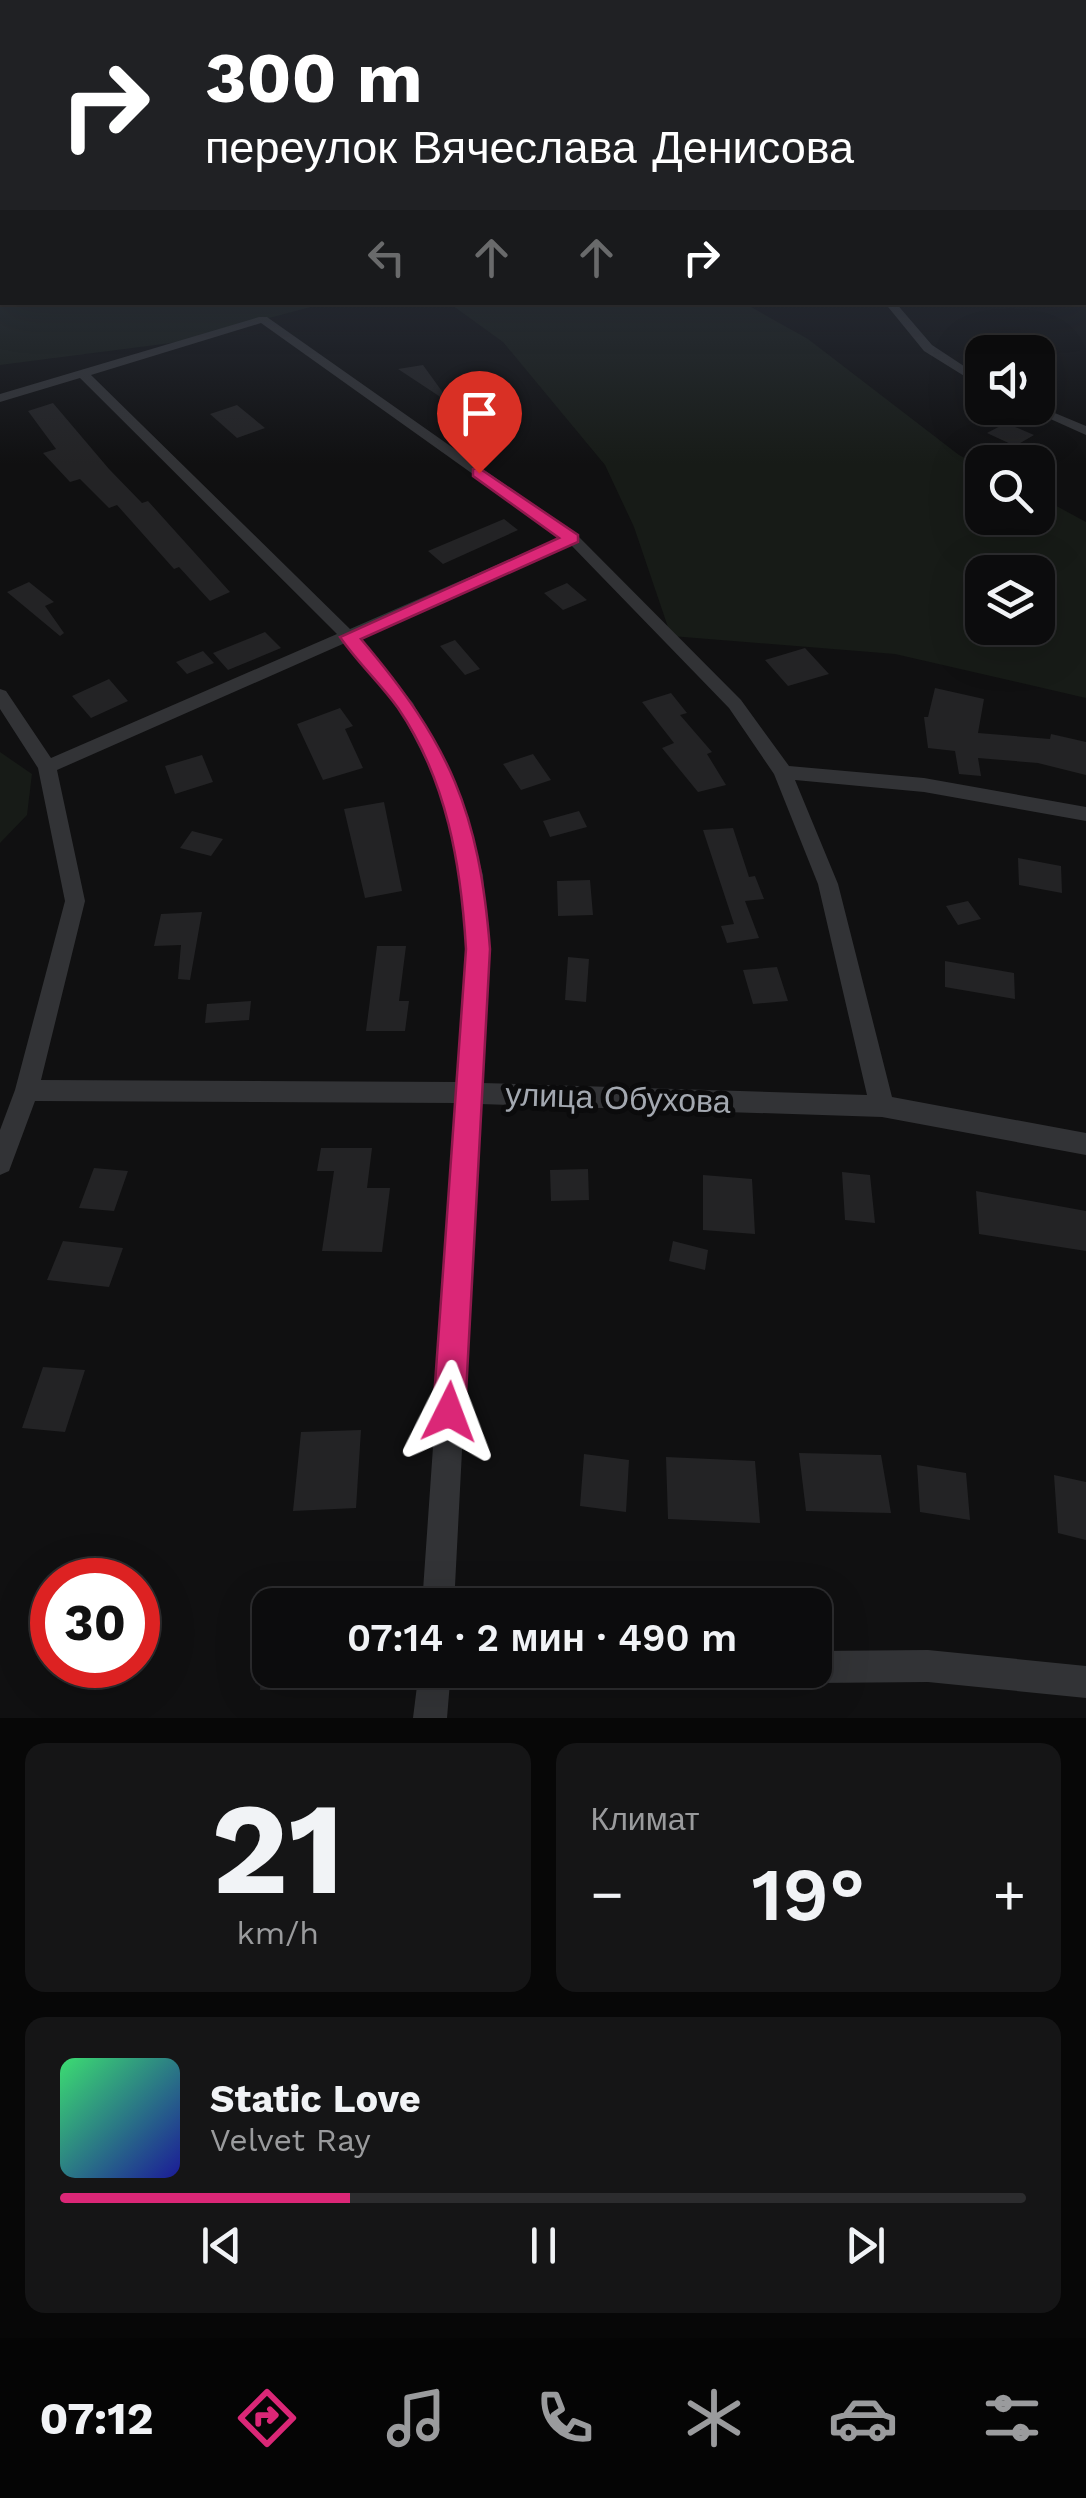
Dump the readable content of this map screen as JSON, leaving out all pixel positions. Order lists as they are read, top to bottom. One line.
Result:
{"streets":{"street":["улица Обухова"]},"page":{"turn":["300 m","переулок Вячеслава Денисова"],"limit":"30","trip":"07:14 · 2 мин · 490 m","tile":[["21","km/h"],"Климат"],"heat":["−","19°","+"],"song":["Static Love","Velvet Ray"],"tabs":"07:12"}}
